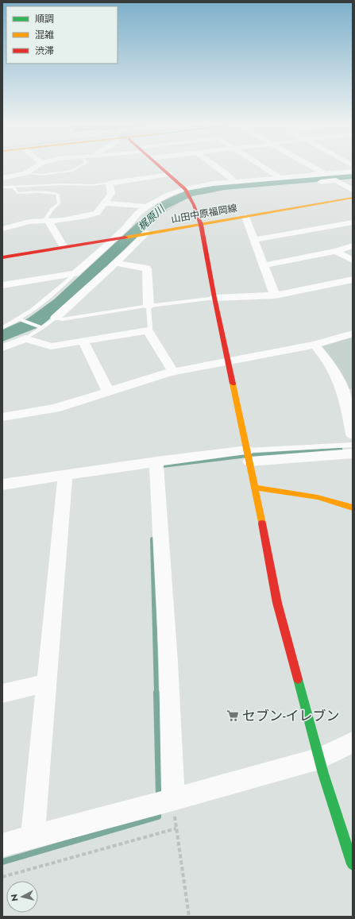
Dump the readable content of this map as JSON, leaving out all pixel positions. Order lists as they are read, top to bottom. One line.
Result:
{"streets":{"street":["山田中原福岡線"]},"water":["梶原川"],"places":{"supermarket":["セブン-イレブン"]},"legend":["順調","混雑","渋滞"],"north":"left"}
